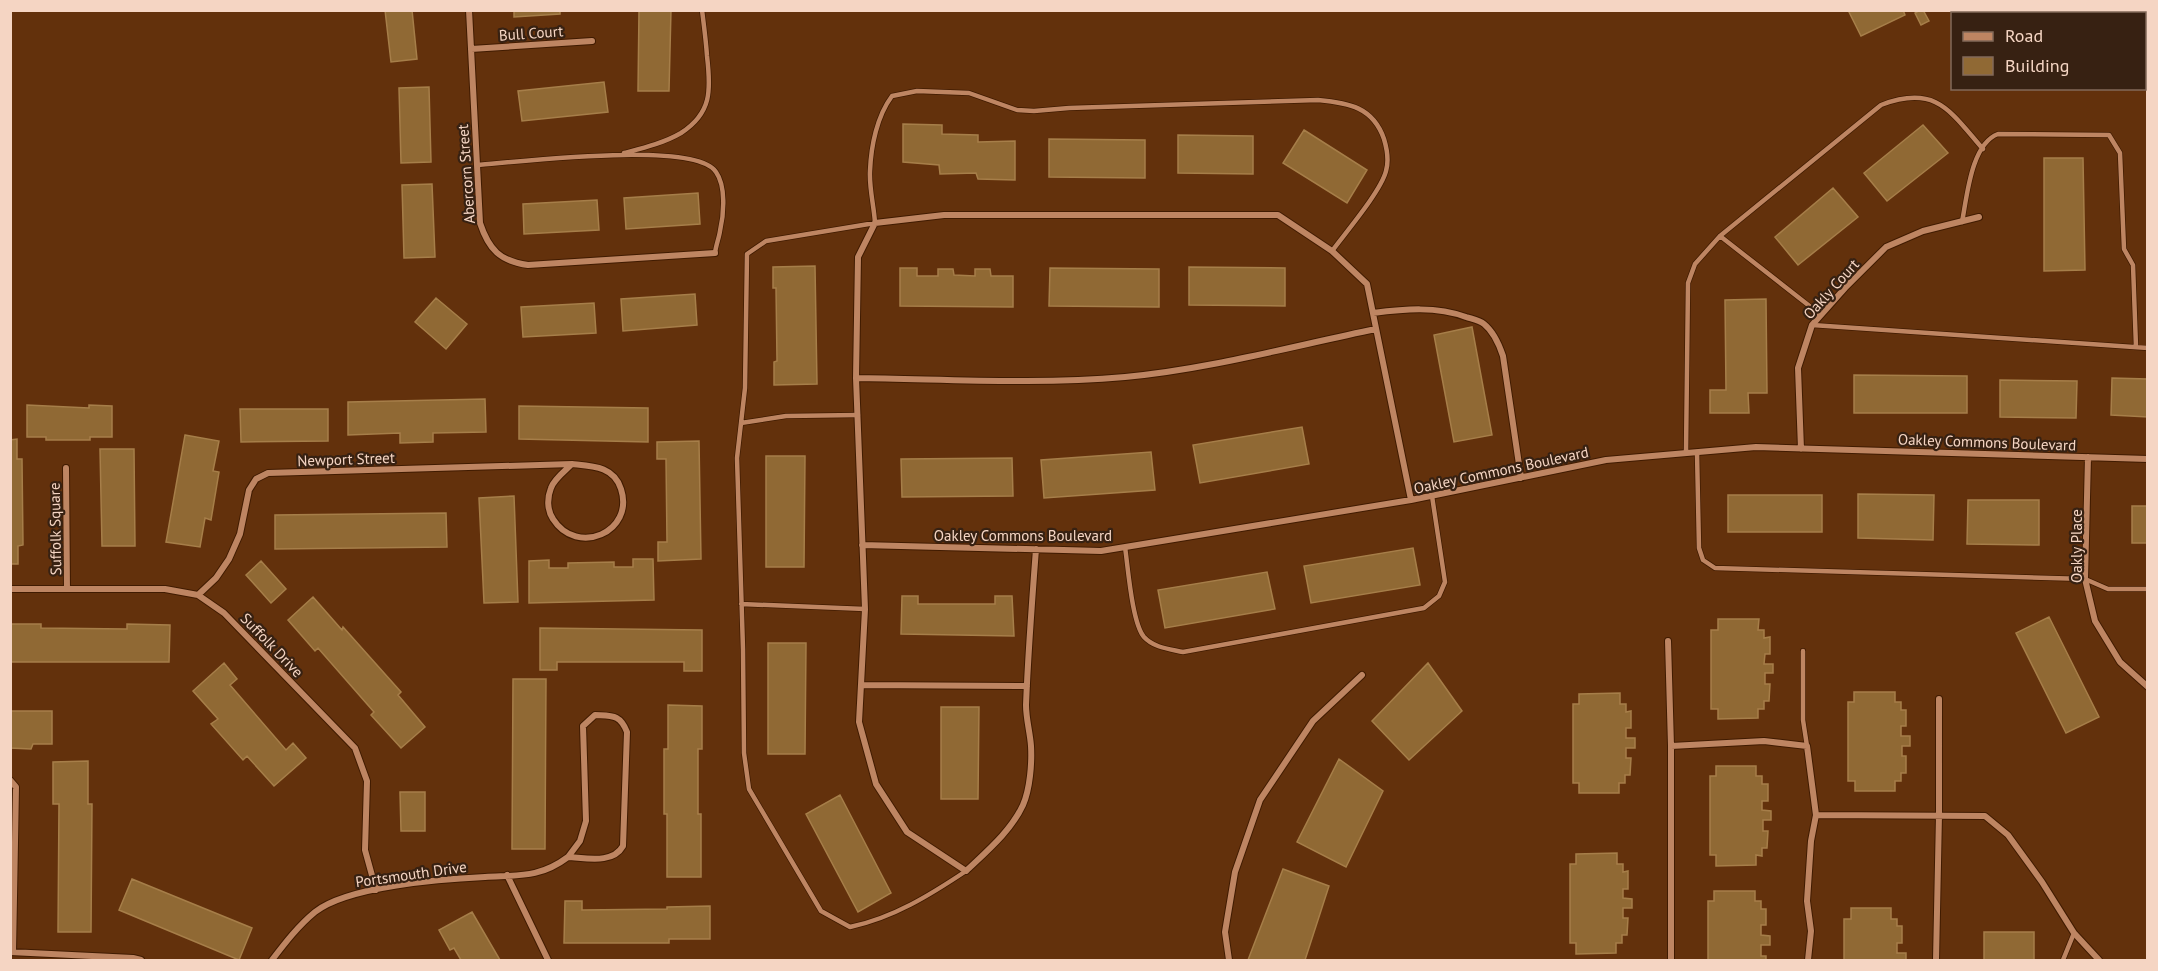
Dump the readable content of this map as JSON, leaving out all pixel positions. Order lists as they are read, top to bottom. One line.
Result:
{"streets":{"street":["Bull Court","Abercorn Street","Oakly Court","Oakley Commons Boulevard","Newport Street","Suffolk Square","Oakly Place","Suffolk Drive","Portsmouth Drive"]},"crossings":[["Bull Court","Abercorn Street"],["Oakly Court","Oakley Commons Boulevard"],["Oakley Commons Boulevard","Oakly Place"],["Newport Street","Suffolk Drive"],["Suffolk Square","Suffolk Drive"],["Suffolk Drive","Portsmouth Drive"]],"legend":["Road","Building"]}
